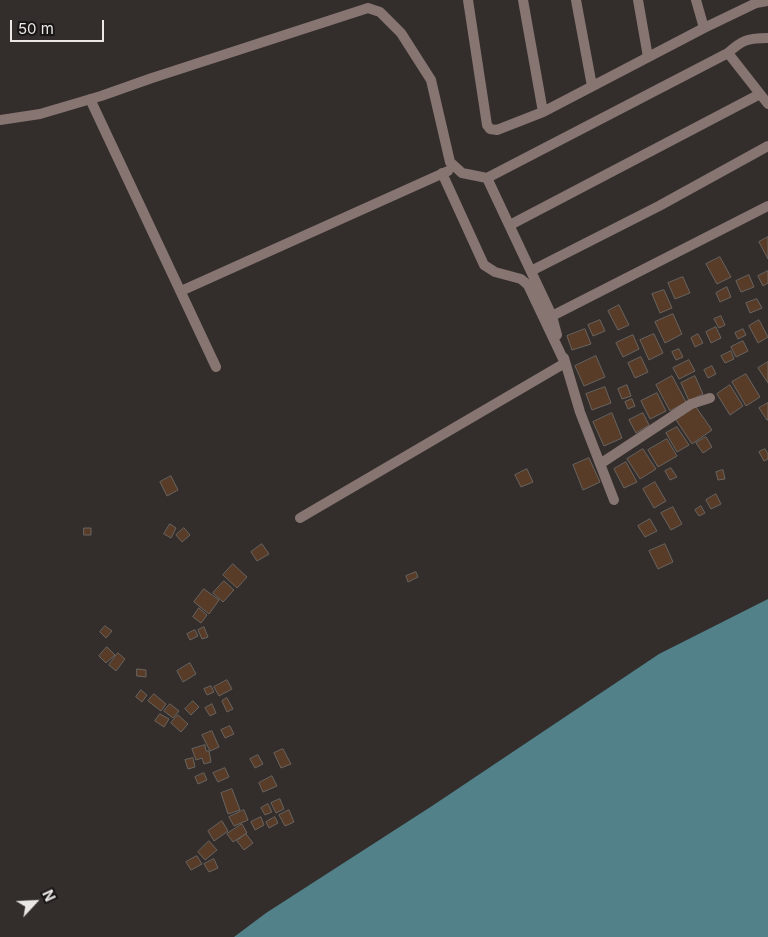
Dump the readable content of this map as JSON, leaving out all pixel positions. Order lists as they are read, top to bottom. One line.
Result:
{"scale_bar":"50 m","north":"top right"}
